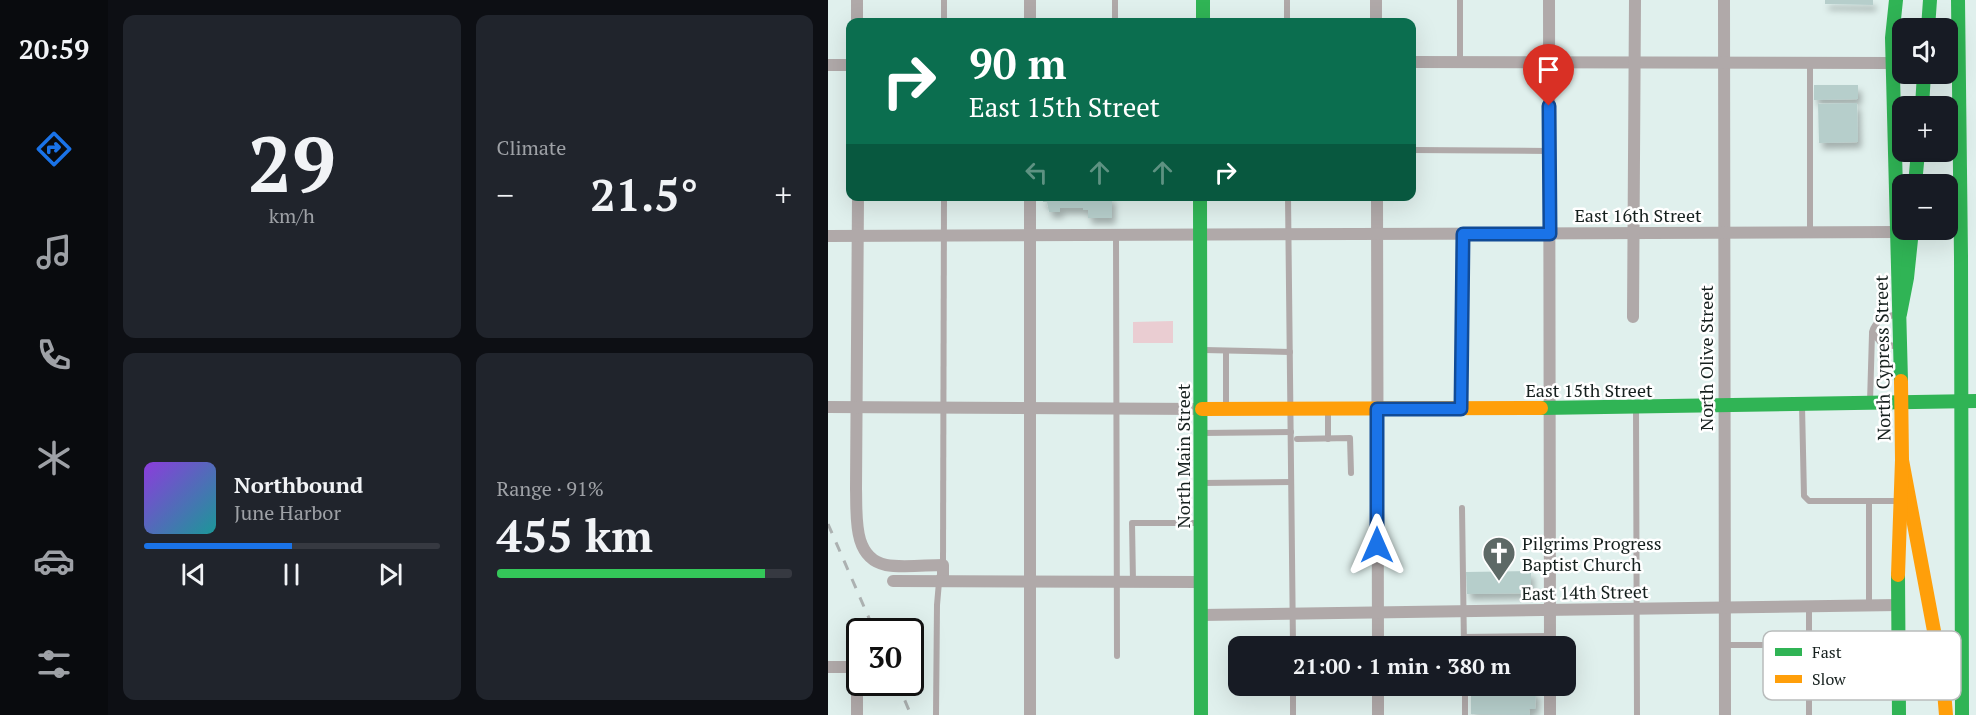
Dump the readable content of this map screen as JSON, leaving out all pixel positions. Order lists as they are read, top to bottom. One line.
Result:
{"streets":{"main road":["North Cypress Street","East 15th Street","North Main Street"],"street":["East 16th Street","North Olive Street","East 14th Street"]},"crossings":[["East 16th Street","North Olive Street"],["East 16th Street","North Main Street"],["North Olive Street","East 15th Street"],["North Olive Street","East 14th Street"],["North Cypress Street","East 15th Street"],["North Cypress Street","East 14th Street"],["East 15th Street","North Main Street"],["North Main Street","East 14th Street"]],"places":{"church":["Pilgrims Progress Baptist Church"]},"legend":["Fast","Slow"],"page":{"tabs":"20:59","tile":[["29","km/h"],"Climate",["Range · 91%","455 km"]],"map_buttons":["+","−"],"turn":["90 m","East 15th Street"],"heat":["−","21.5°","+"],"song":["Northbound","June Harbor"],"limit":"30","trip":"21:00 · 1 min · 380 m"}}
